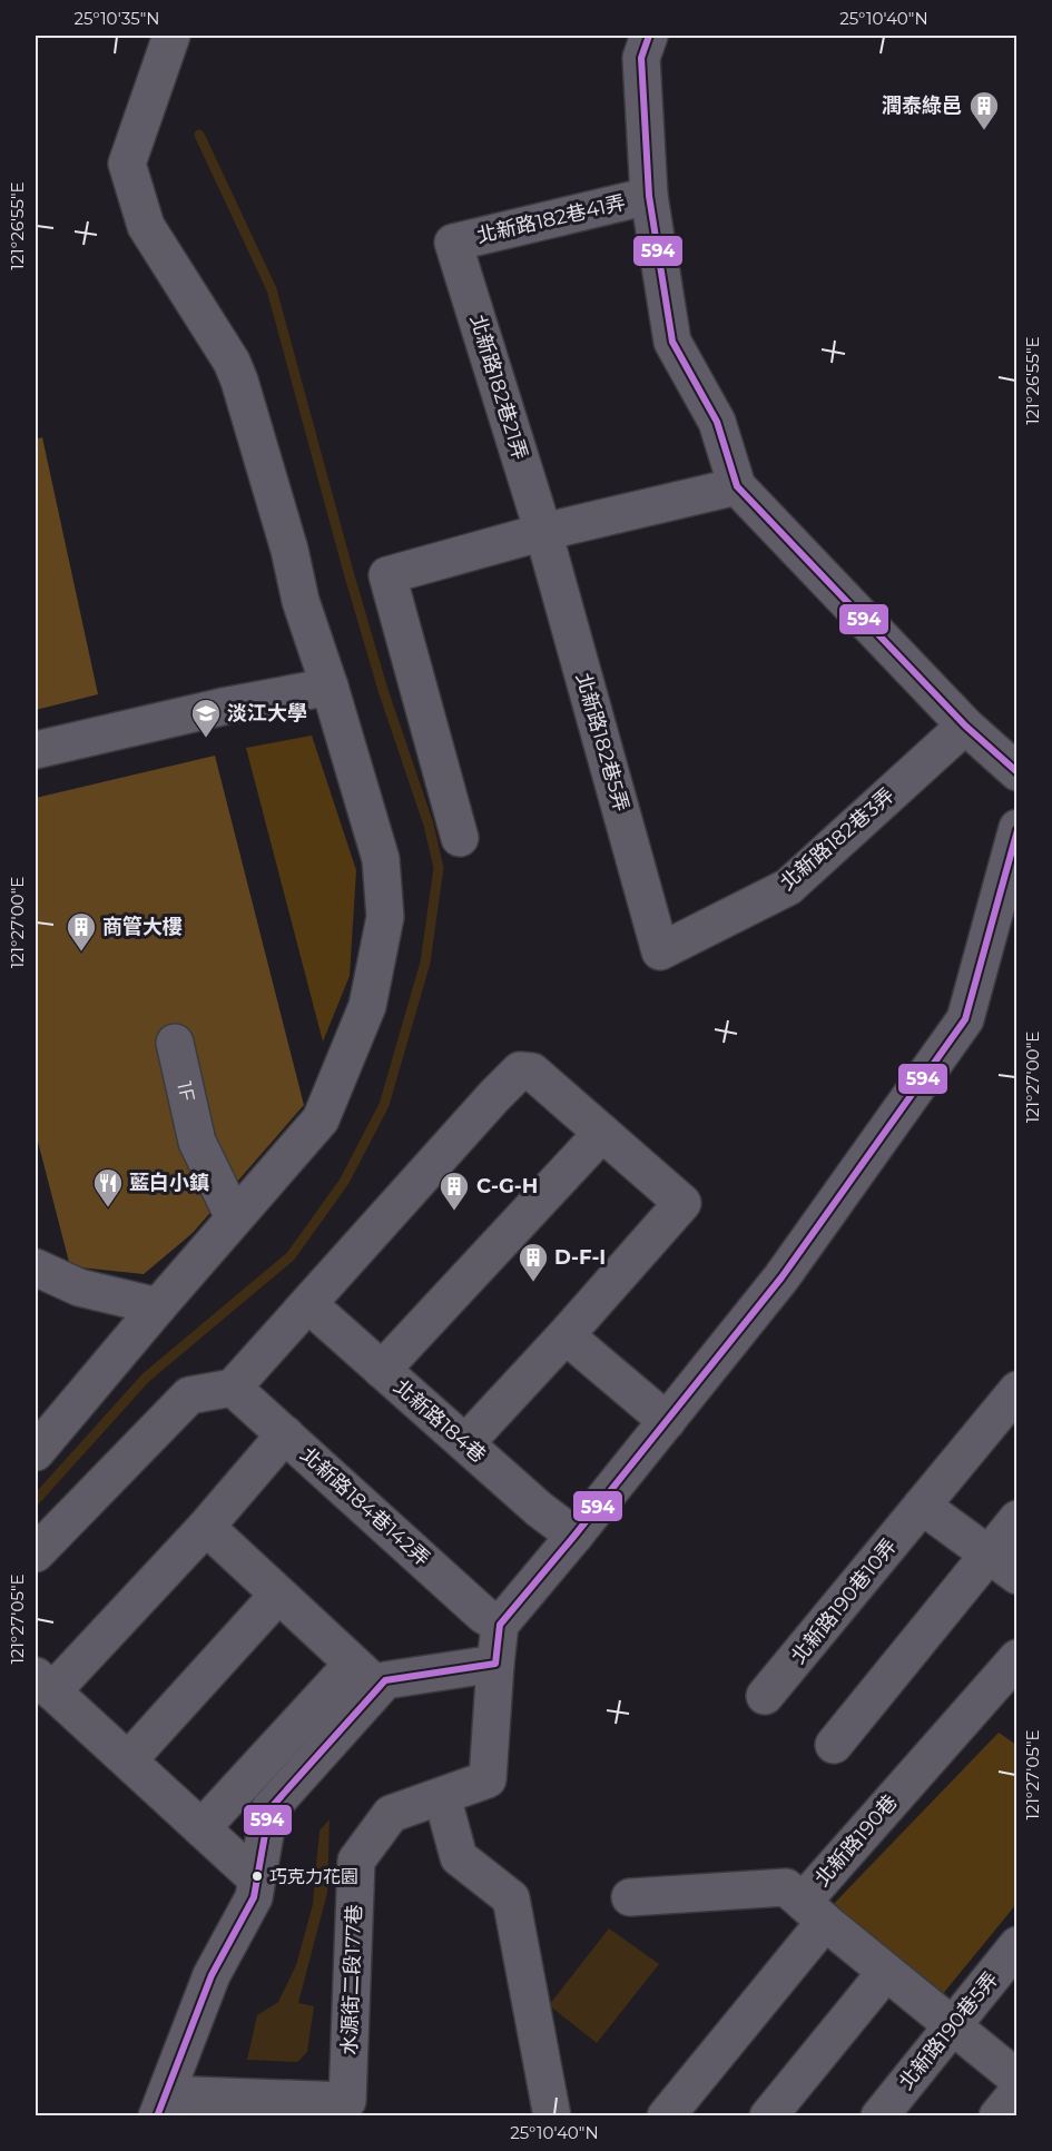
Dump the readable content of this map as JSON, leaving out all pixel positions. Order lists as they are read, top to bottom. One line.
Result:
{"streets":{"street":["北新路182巷41弄","北新路182巷21弄","北新路182巷5弄","北新路182巷3弄","1F","北新路184巷","北新路184巷142弄","北新路190巷10弄","北新路190巷","水源街二段177巷","北新路190巷5弄"]},"crossings":[["北新路182巷41弄","北新路182巷21弄"],["北新路182巷21弄","北新路182巷5弄"],["北新路182巷5弄","北新路182巷3弄"]],"places":{"building":["潤泰綠邑","商管大樓","C-G-H","D-F-I"],"school or university":["淡江大學"],"restaurant":["藍白小鎮"],"other":["巧克力花園"]},"lines":["transit line 594"],"coordinates":["25°10'35\"N","25°10'40\"N","121°26'55\"E","121°27'00\"E","121°27'05\"E"]}
